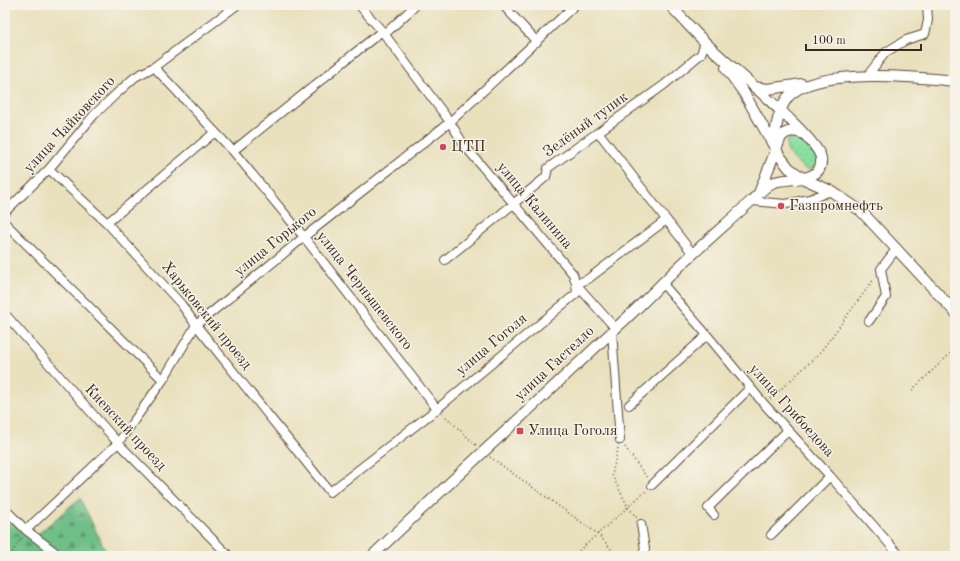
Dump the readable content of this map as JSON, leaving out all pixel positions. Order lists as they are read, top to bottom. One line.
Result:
{"streets":{"main road":["улица Гастелло"],"street":["улица Чайковского","Зелёный тупик","улица Калинина","улица Горького","улица Чернышевского","Харьковский проезд","улица Гоголя","улица Грибоедова","Киевский проезд"]},"crossings":[["улица Чайковского","улица Чернышевского"],["улица Чайковского","Харьковский проезд"],["Зелёный тупик","улица Калинина"],["улица Калинина","улица Горького"],["улица Калинина","улица Гоголя"],["улица Калинина","улица Гастелло"],["улица Горького","улица Чернышевского"],["улица Горького","Харьковский проезд"],["улица Горького","Киевский проезд"],["улица Чернышевского","улица Гоголя"],["Харьковский проезд","улица Гоголя"],["улица Гастелло","улица Грибоедова"]],"places":{"other":["ЦТП","Газпромнефть"],"transit":["Улица Гоголя"]},"scale_bar":"100 m"}
